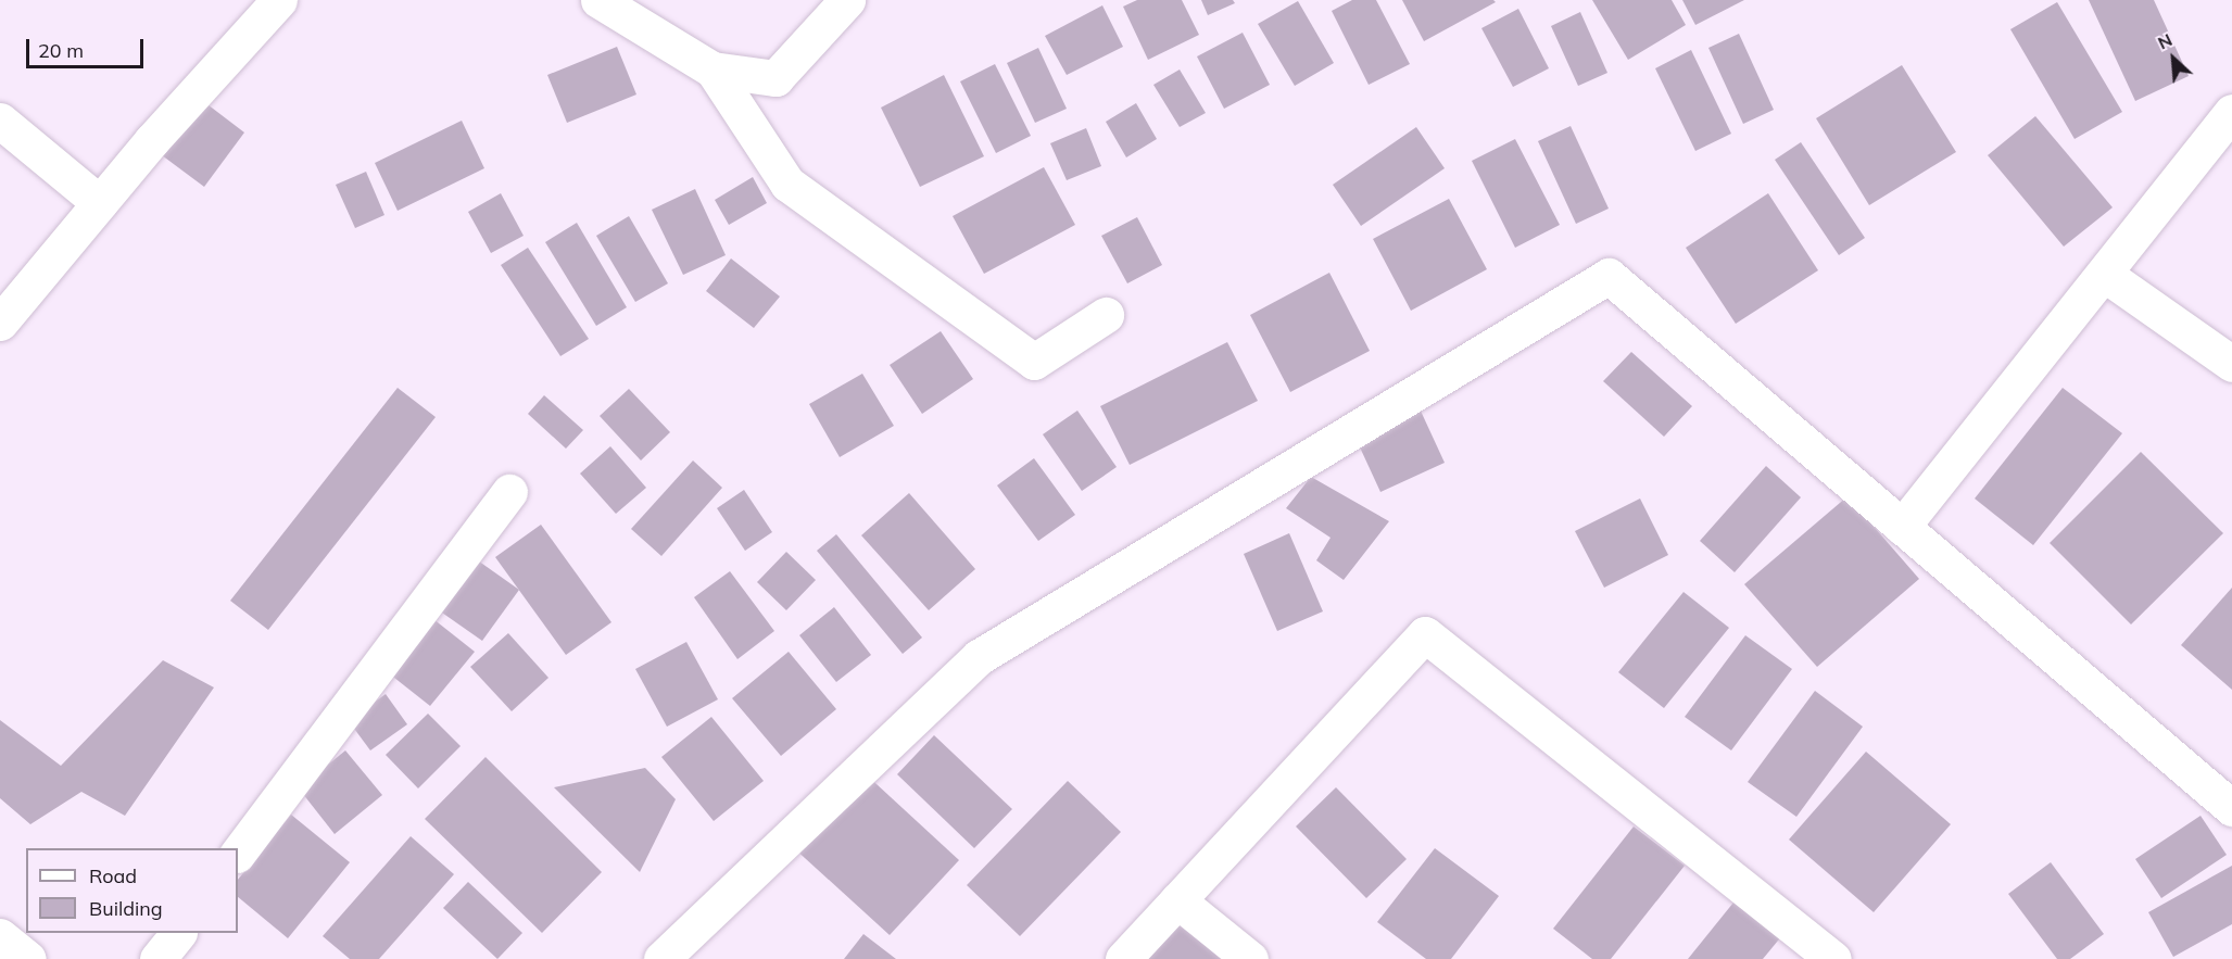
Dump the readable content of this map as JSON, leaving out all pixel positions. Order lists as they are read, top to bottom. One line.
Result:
{"legend":["Road","Building"],"scale_bar":"20 m","north":"top left"}
